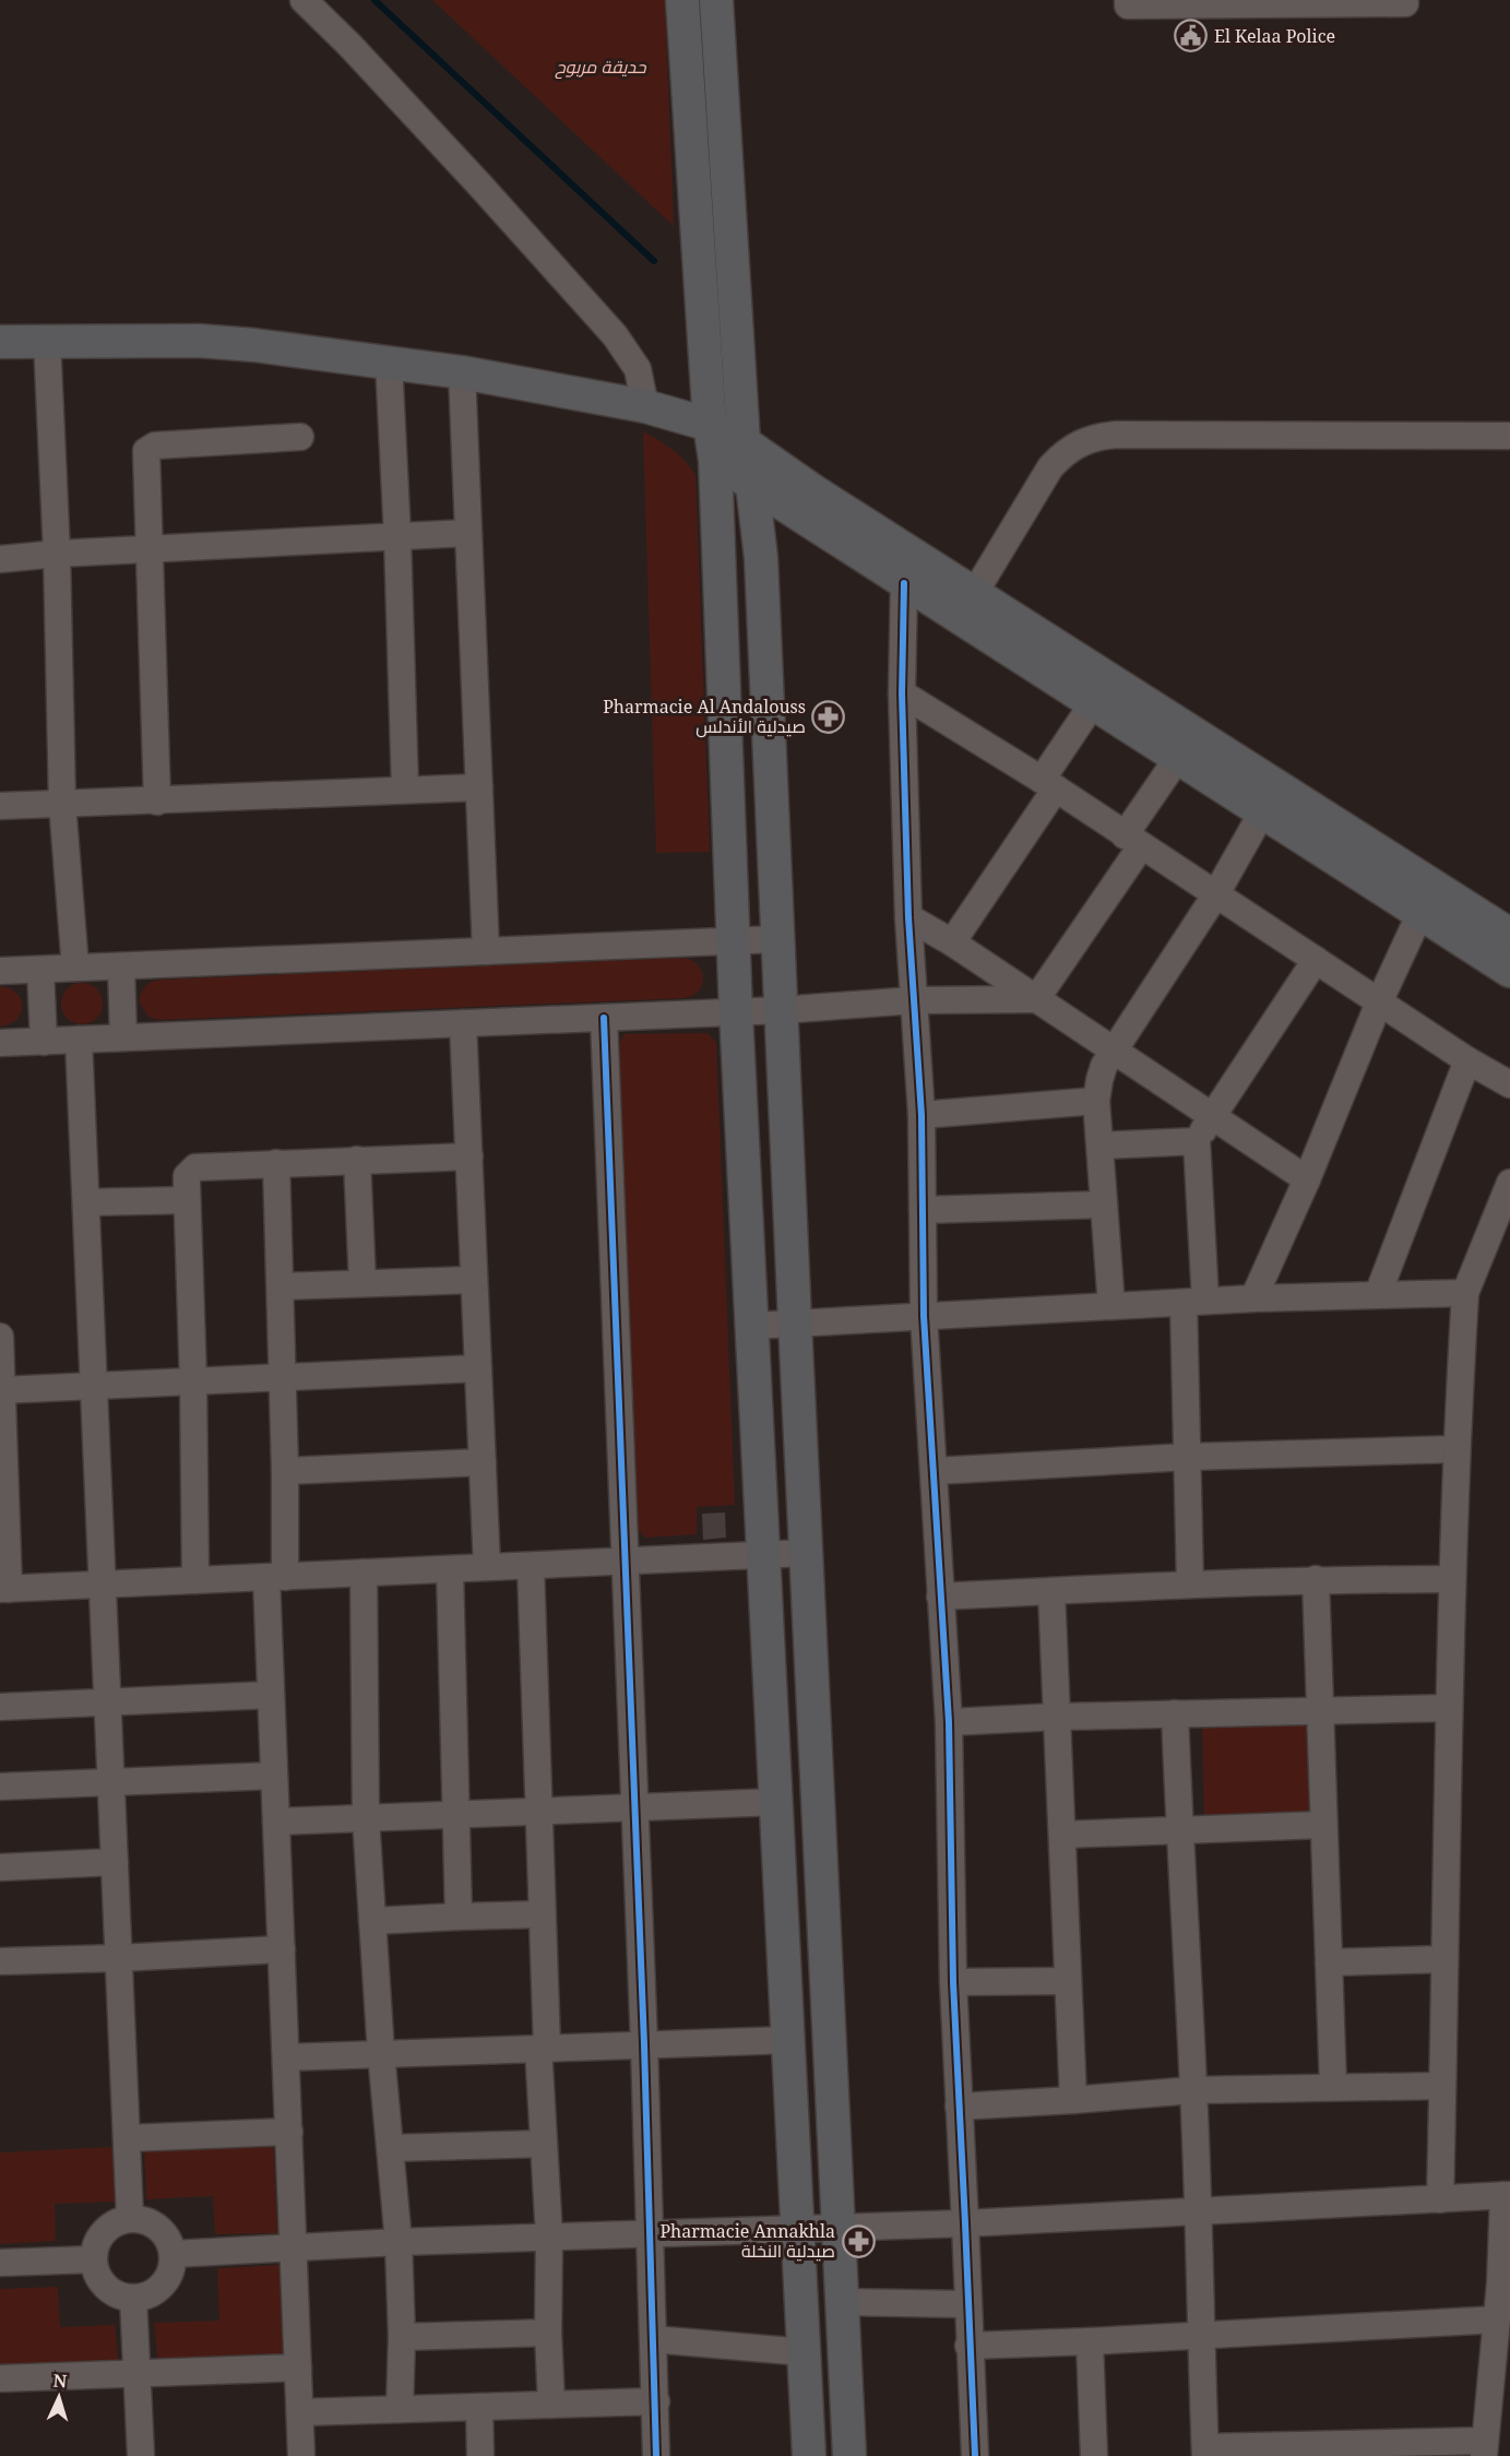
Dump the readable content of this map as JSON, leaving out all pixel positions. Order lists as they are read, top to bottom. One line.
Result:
{"parks":["حديقة مربوح"],"places":{"public building":["El Kelaa Police"],"pharmacy":["Pharmacie Al Andalouss صيدلية الأندلس","Pharmacie Annakhla صيدلية النخلة"]},"north":"top"}
